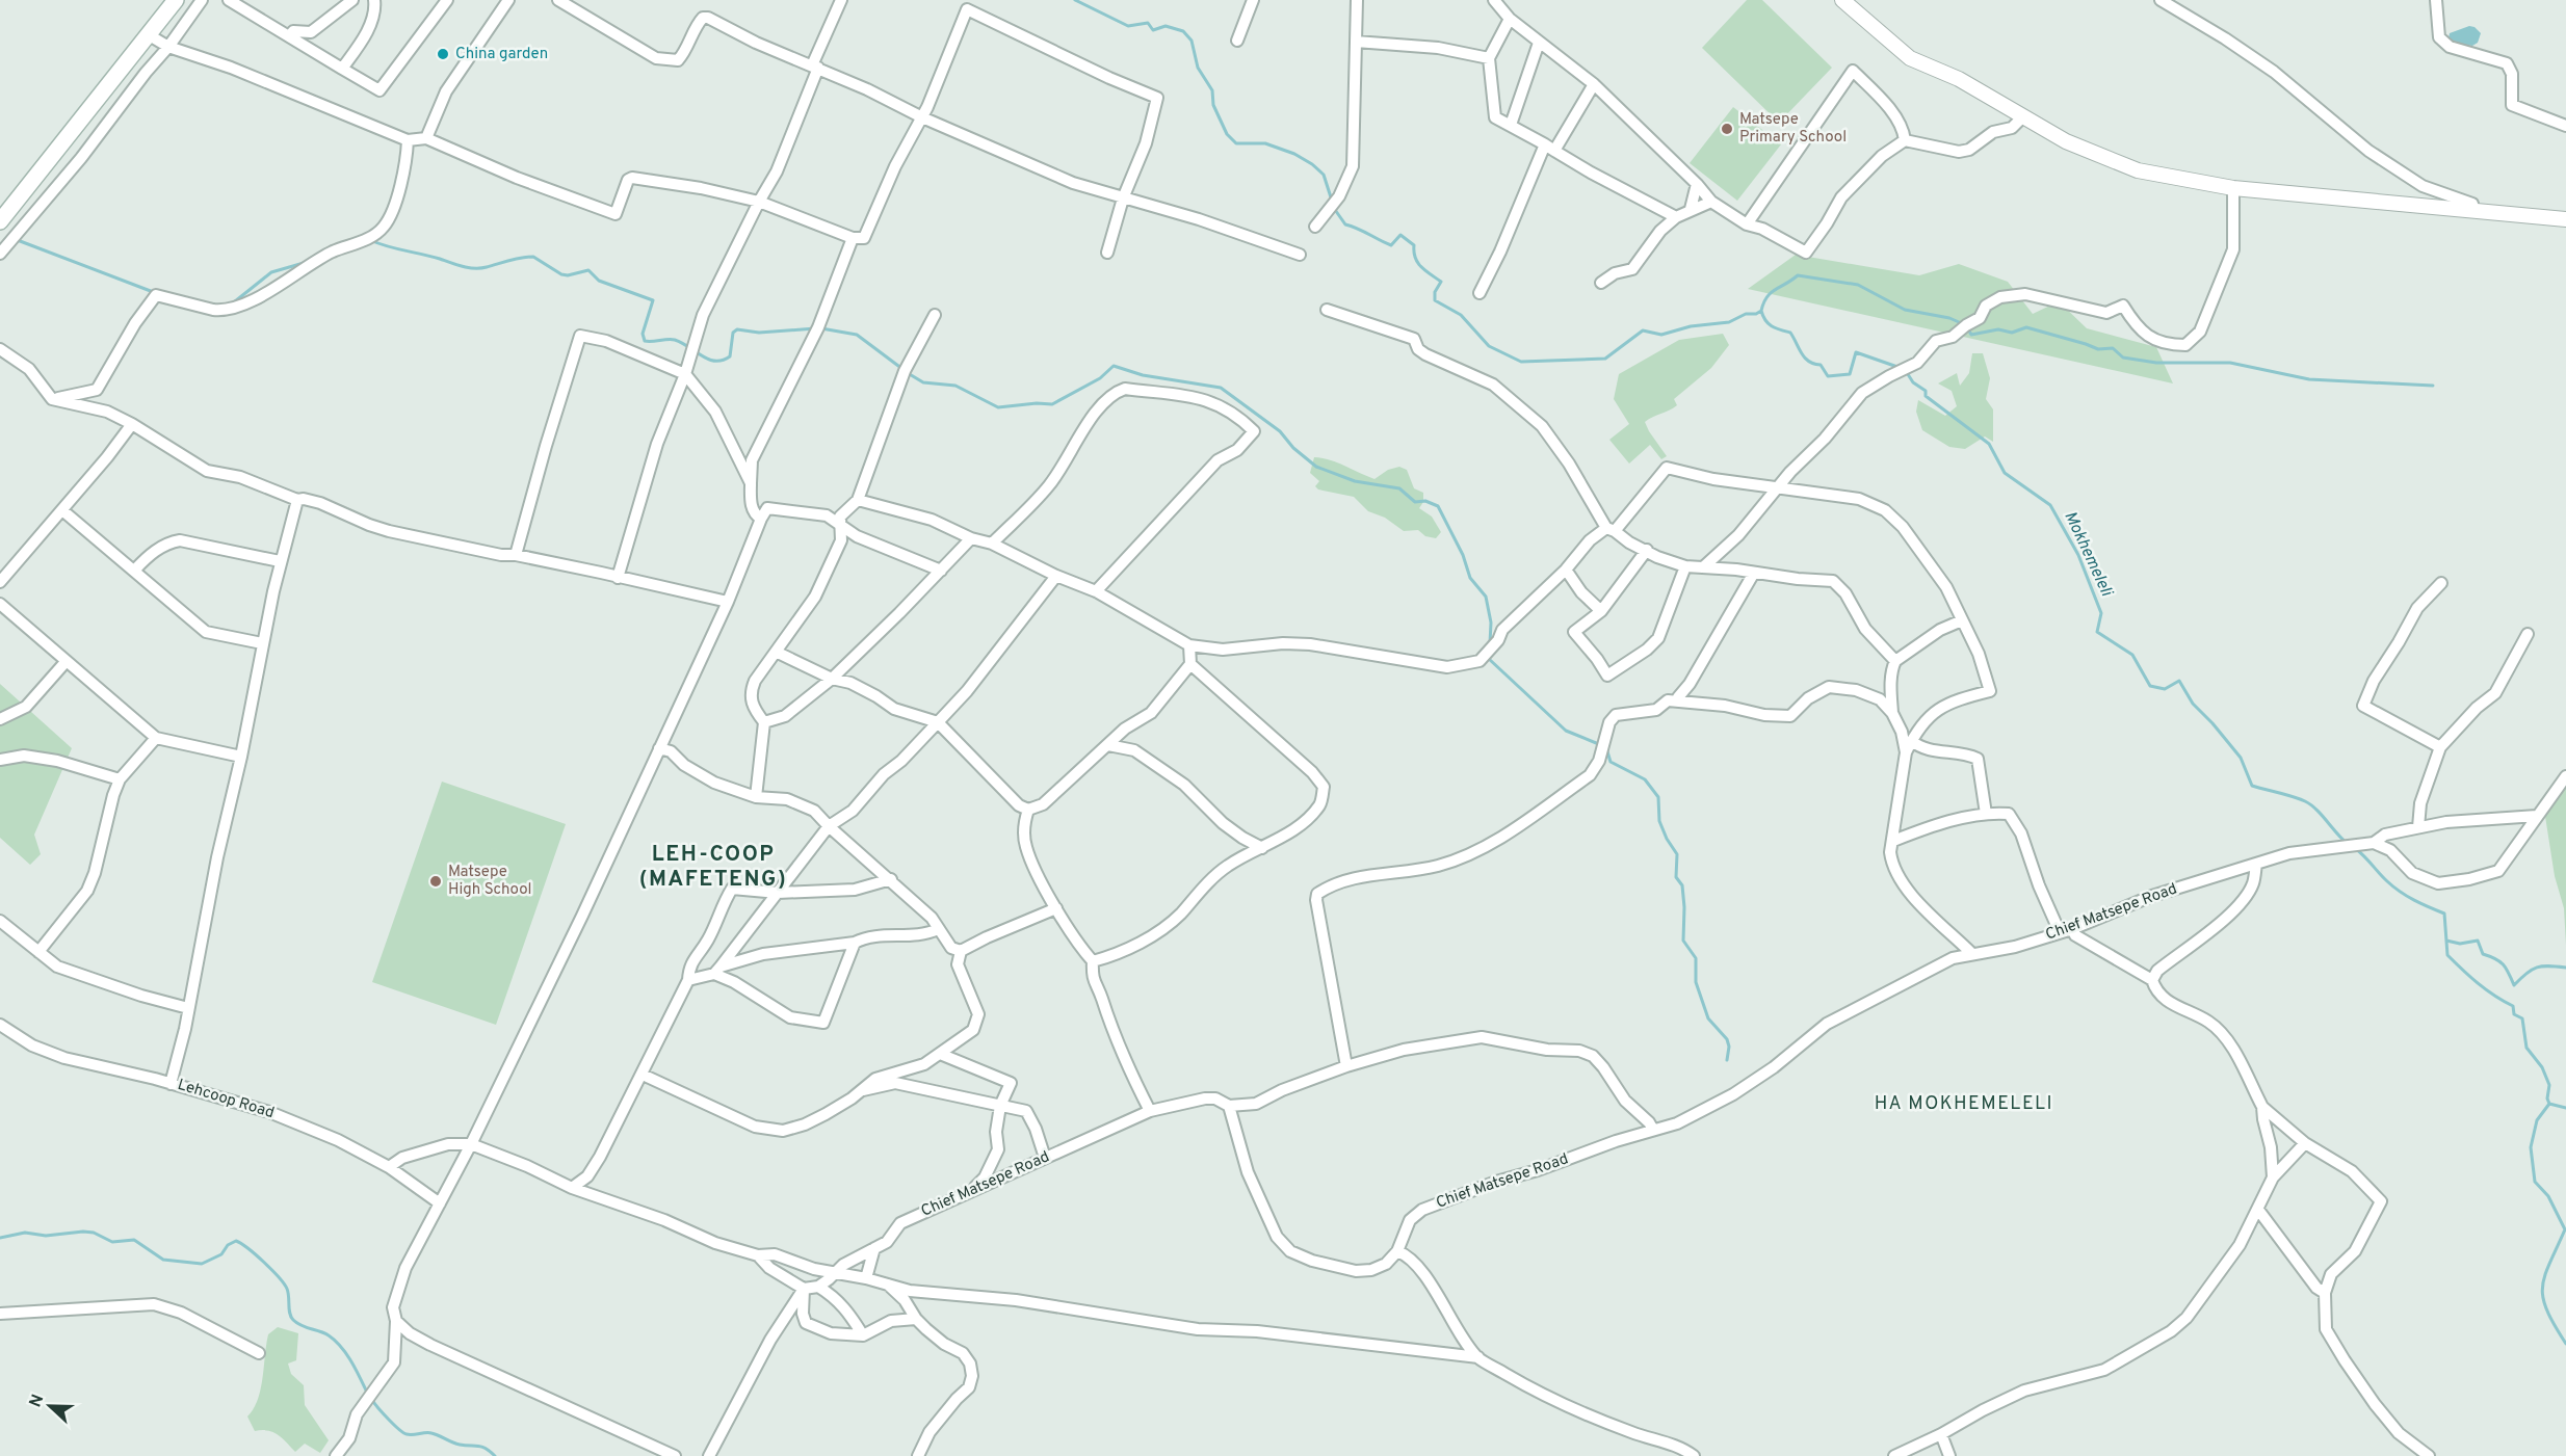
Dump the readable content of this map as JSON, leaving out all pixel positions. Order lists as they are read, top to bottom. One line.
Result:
{"streets":{"street":["Chief Matsepe Road","Lehcoop Road"]},"districts":["LEH-COOP (MAFETENG)","HA MOKHEMELELI"],"water":["Mokhemeleli"],"places":["China garden","Matsepe Primary School","Matsepe High School"],"north":"left"}
